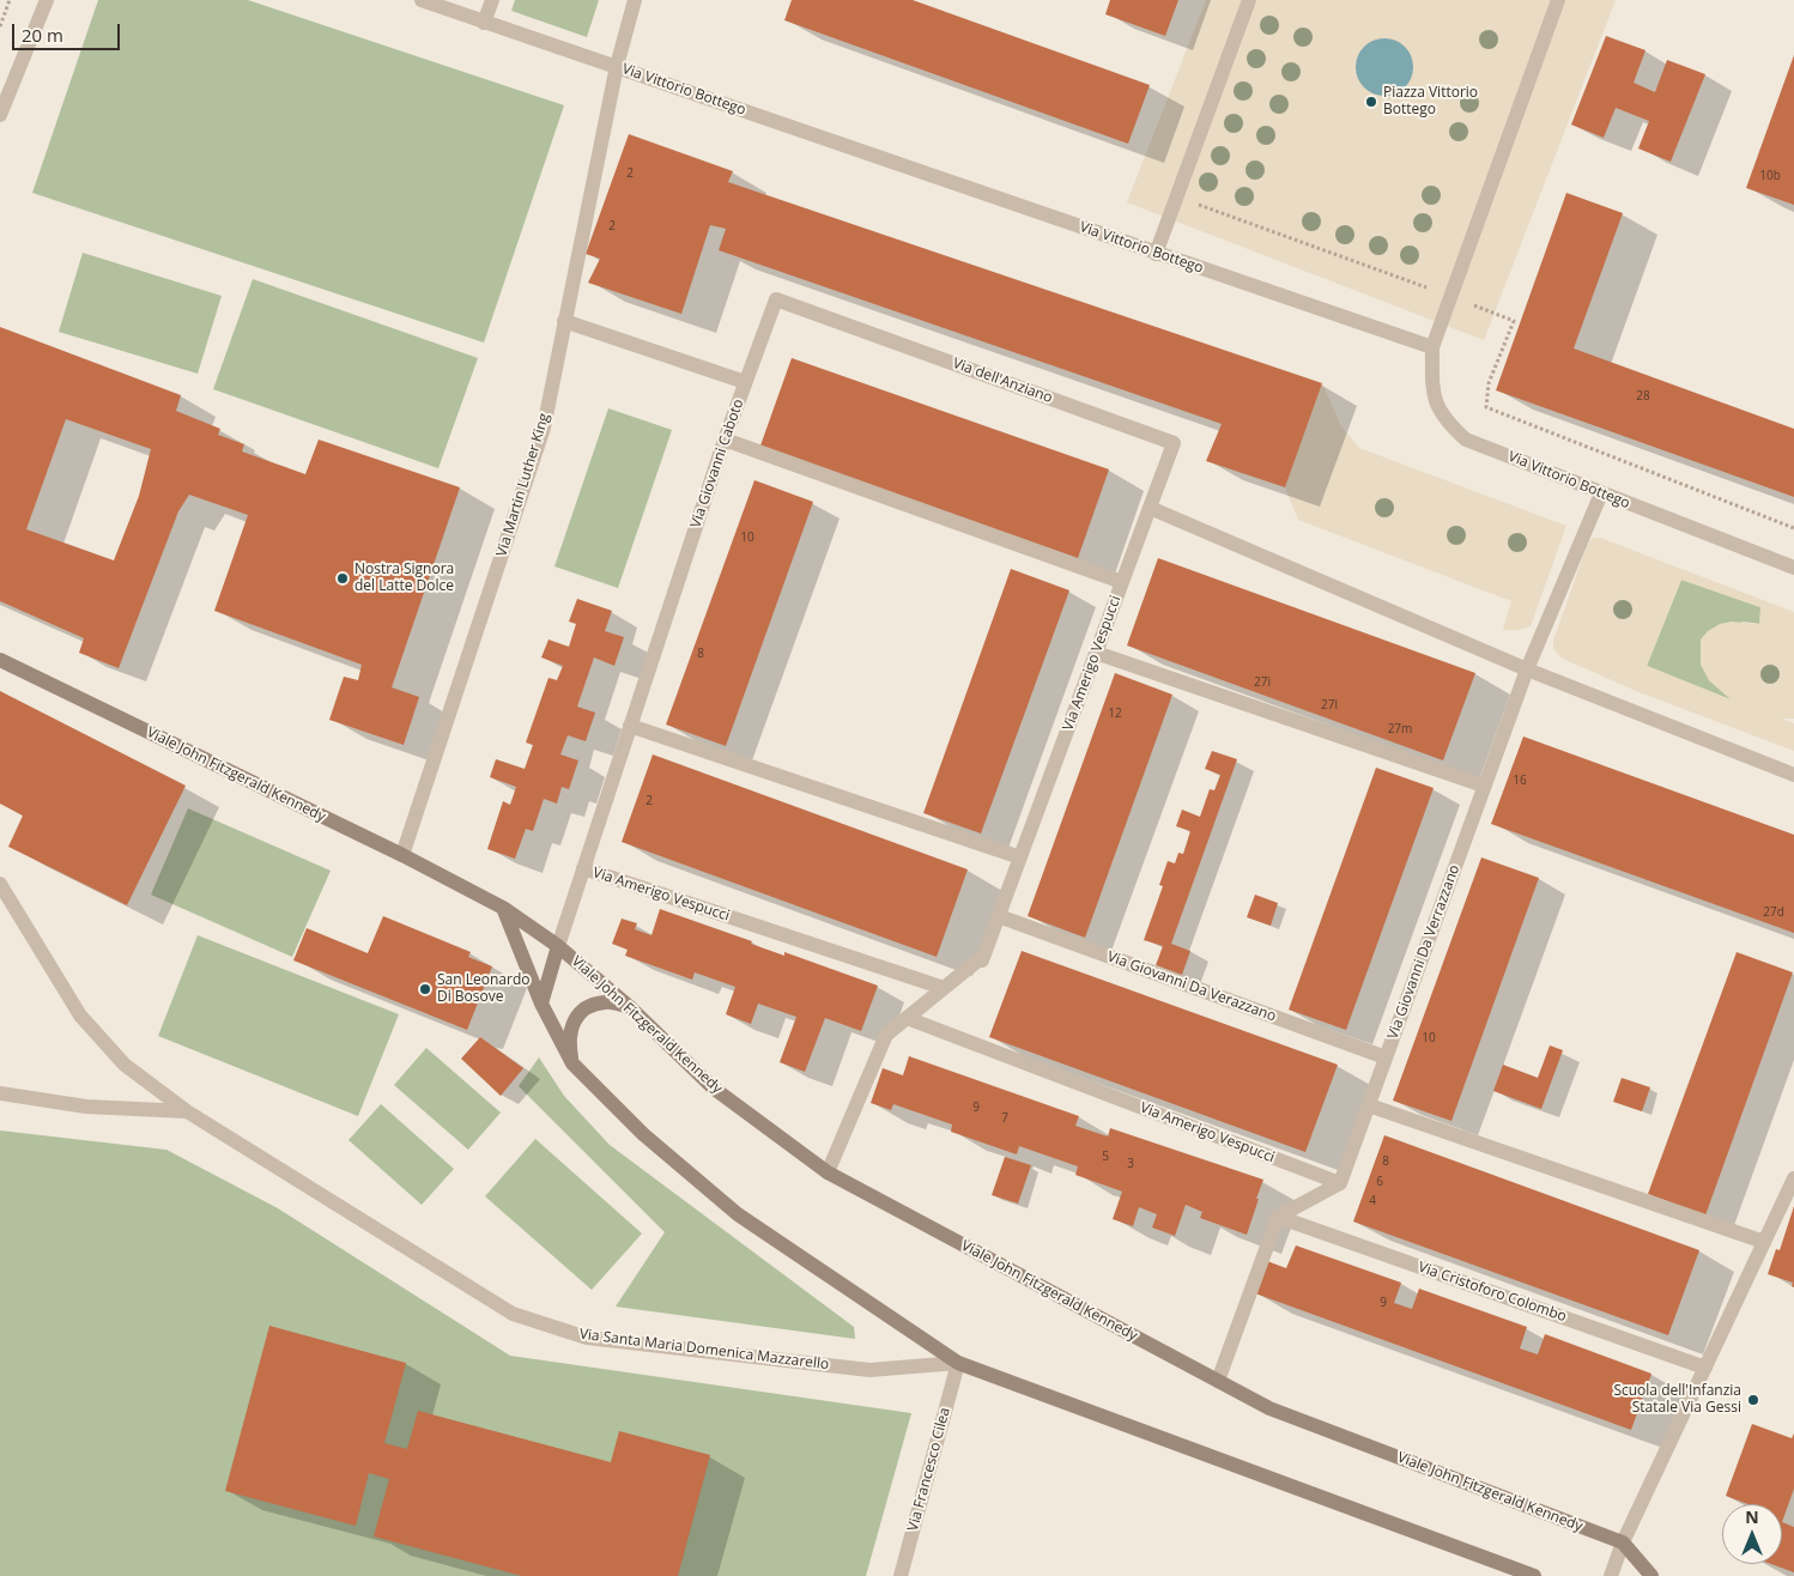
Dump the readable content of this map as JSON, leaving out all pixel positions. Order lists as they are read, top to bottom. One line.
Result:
{"streets":{"street":["Via Vittorio Bottego","Via dell'Anziano","Via Giovanni Caboto","Via Martin Luther King","Via Amerigo Vespucci","Viale John Fitzgerald Kennedy","Via Giovanni Da Verrazzano","Via Giovanni Da Verazzano","Via Cristoforo Colombo","Via Santa Maria Domenica Mazzarello","Via Francesco Cilea"]},"crossings":[["Via Vittorio Bottego","Via Martin Luther King"],["Via Vittorio Bottego","Via Giovanni Da Verrazzano"],["Via dell'Anziano","Via Giovanni Caboto"],["Via dell'Anziano","Via Amerigo Vespucci"],["Via Giovanni Caboto","Via Martin Luther King"],["Via Giovanni Caboto","Via Amerigo Vespucci"],["Via Giovanni Caboto","Viale John Fitzgerald Kennedy"],["Via Martin Luther King","Viale John Fitzgerald Kennedy"],["Via Amerigo Vespucci","Viale John Fitzgerald Kennedy"],["Via Amerigo Vespucci","Via Giovanni Da Verrazzano"],["Via Amerigo Vespucci","Via Giovanni Da Verazzano"],["Via Giovanni Da Verrazzano","Via Giovanni Da Verazzano"],["Via Santa Maria Domenica Mazzarello","Via Francesco Cilea"]],"places":["Piazza Vittorio Bottego","Nostra Signora del Latte Dolce","San Leonardo Di Bosove","Scuola dell'Infanzia Statale Via Gessi"],"house_numbers":["2","10b","2","28","10","8","27i","27l","12","27m","16","2","27d","10","9","7","5","8","3","6","4","9"],"scale_bar":"20 m","north":"top"}
